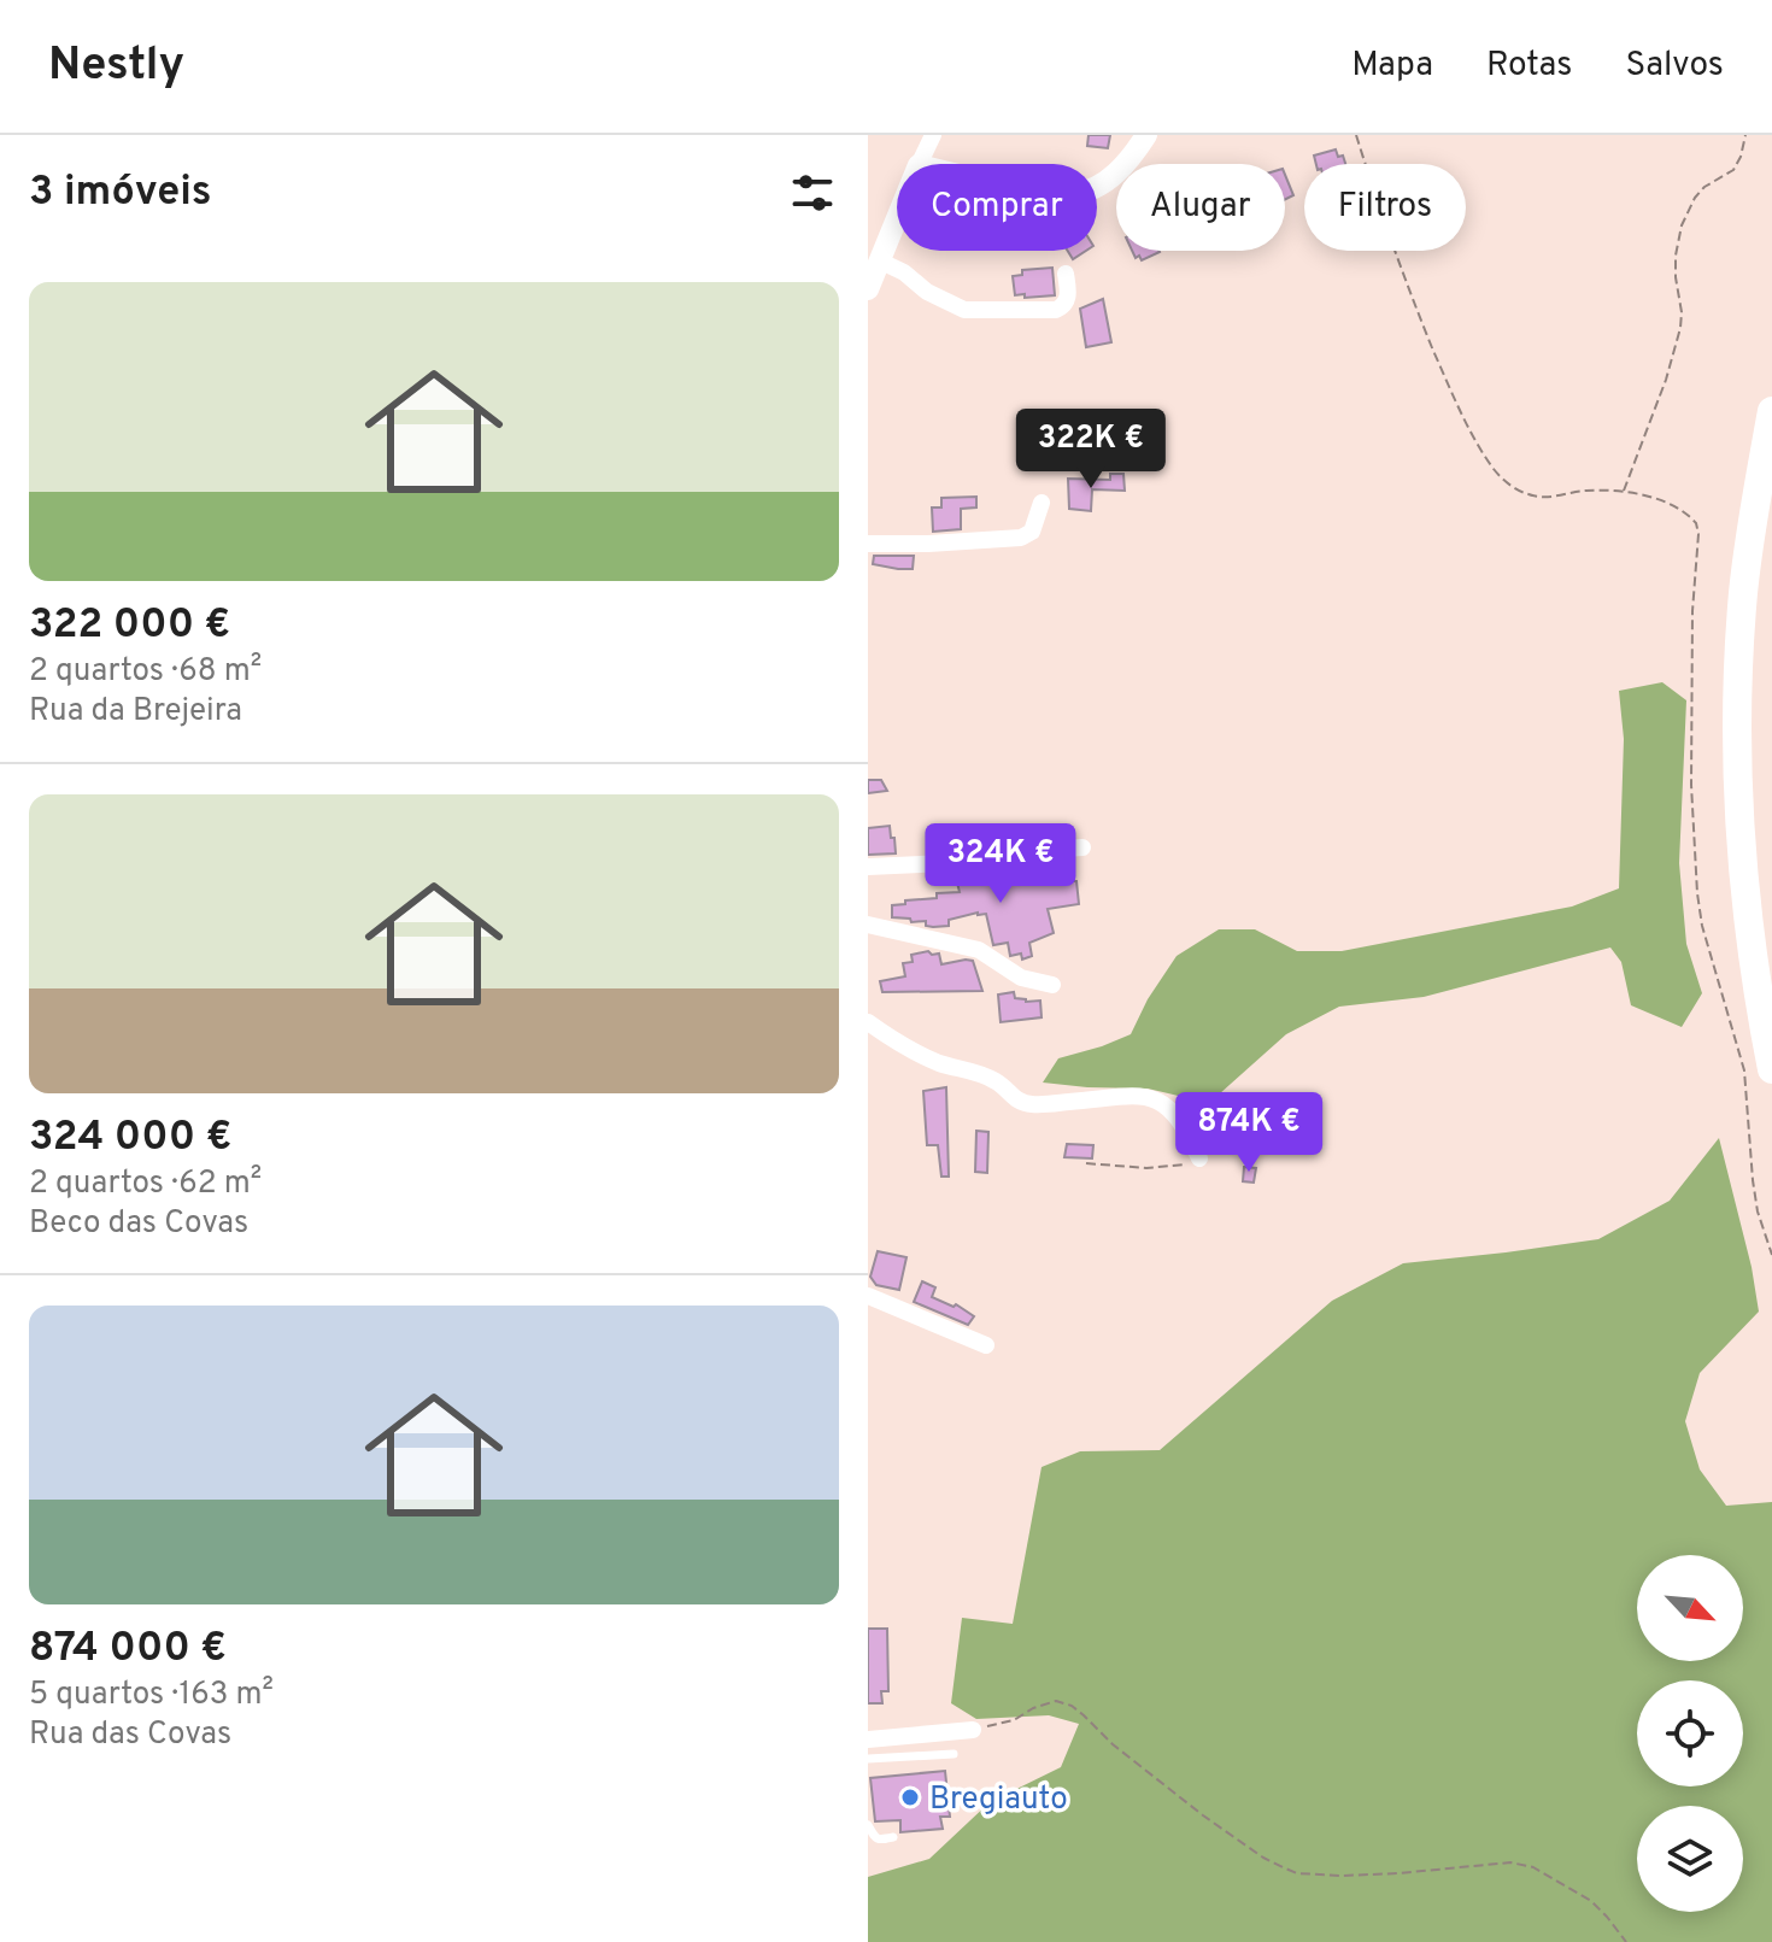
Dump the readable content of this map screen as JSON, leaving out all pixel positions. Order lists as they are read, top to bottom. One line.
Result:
{"places":["Bregiauto"],"north":"bottom right","page":{"header":"Nestly","nav":["Mapa","Rotas","Salvos"],"heading":"3 imóveis","chip":["Comprar","Alugar","Filtros"],"list":[{"name":"322 000 €","note":"2 quartos · 68 m² · Rua da Brejeira"},{"name":"324 000 €","note":"2 quartos · 62 m² · Beco das Covas"},{"name":"874 000 €","note":"5 quartos · 163 m² · Rua das Covas"}],"price":["322K €","324K €","874K €"]}}
